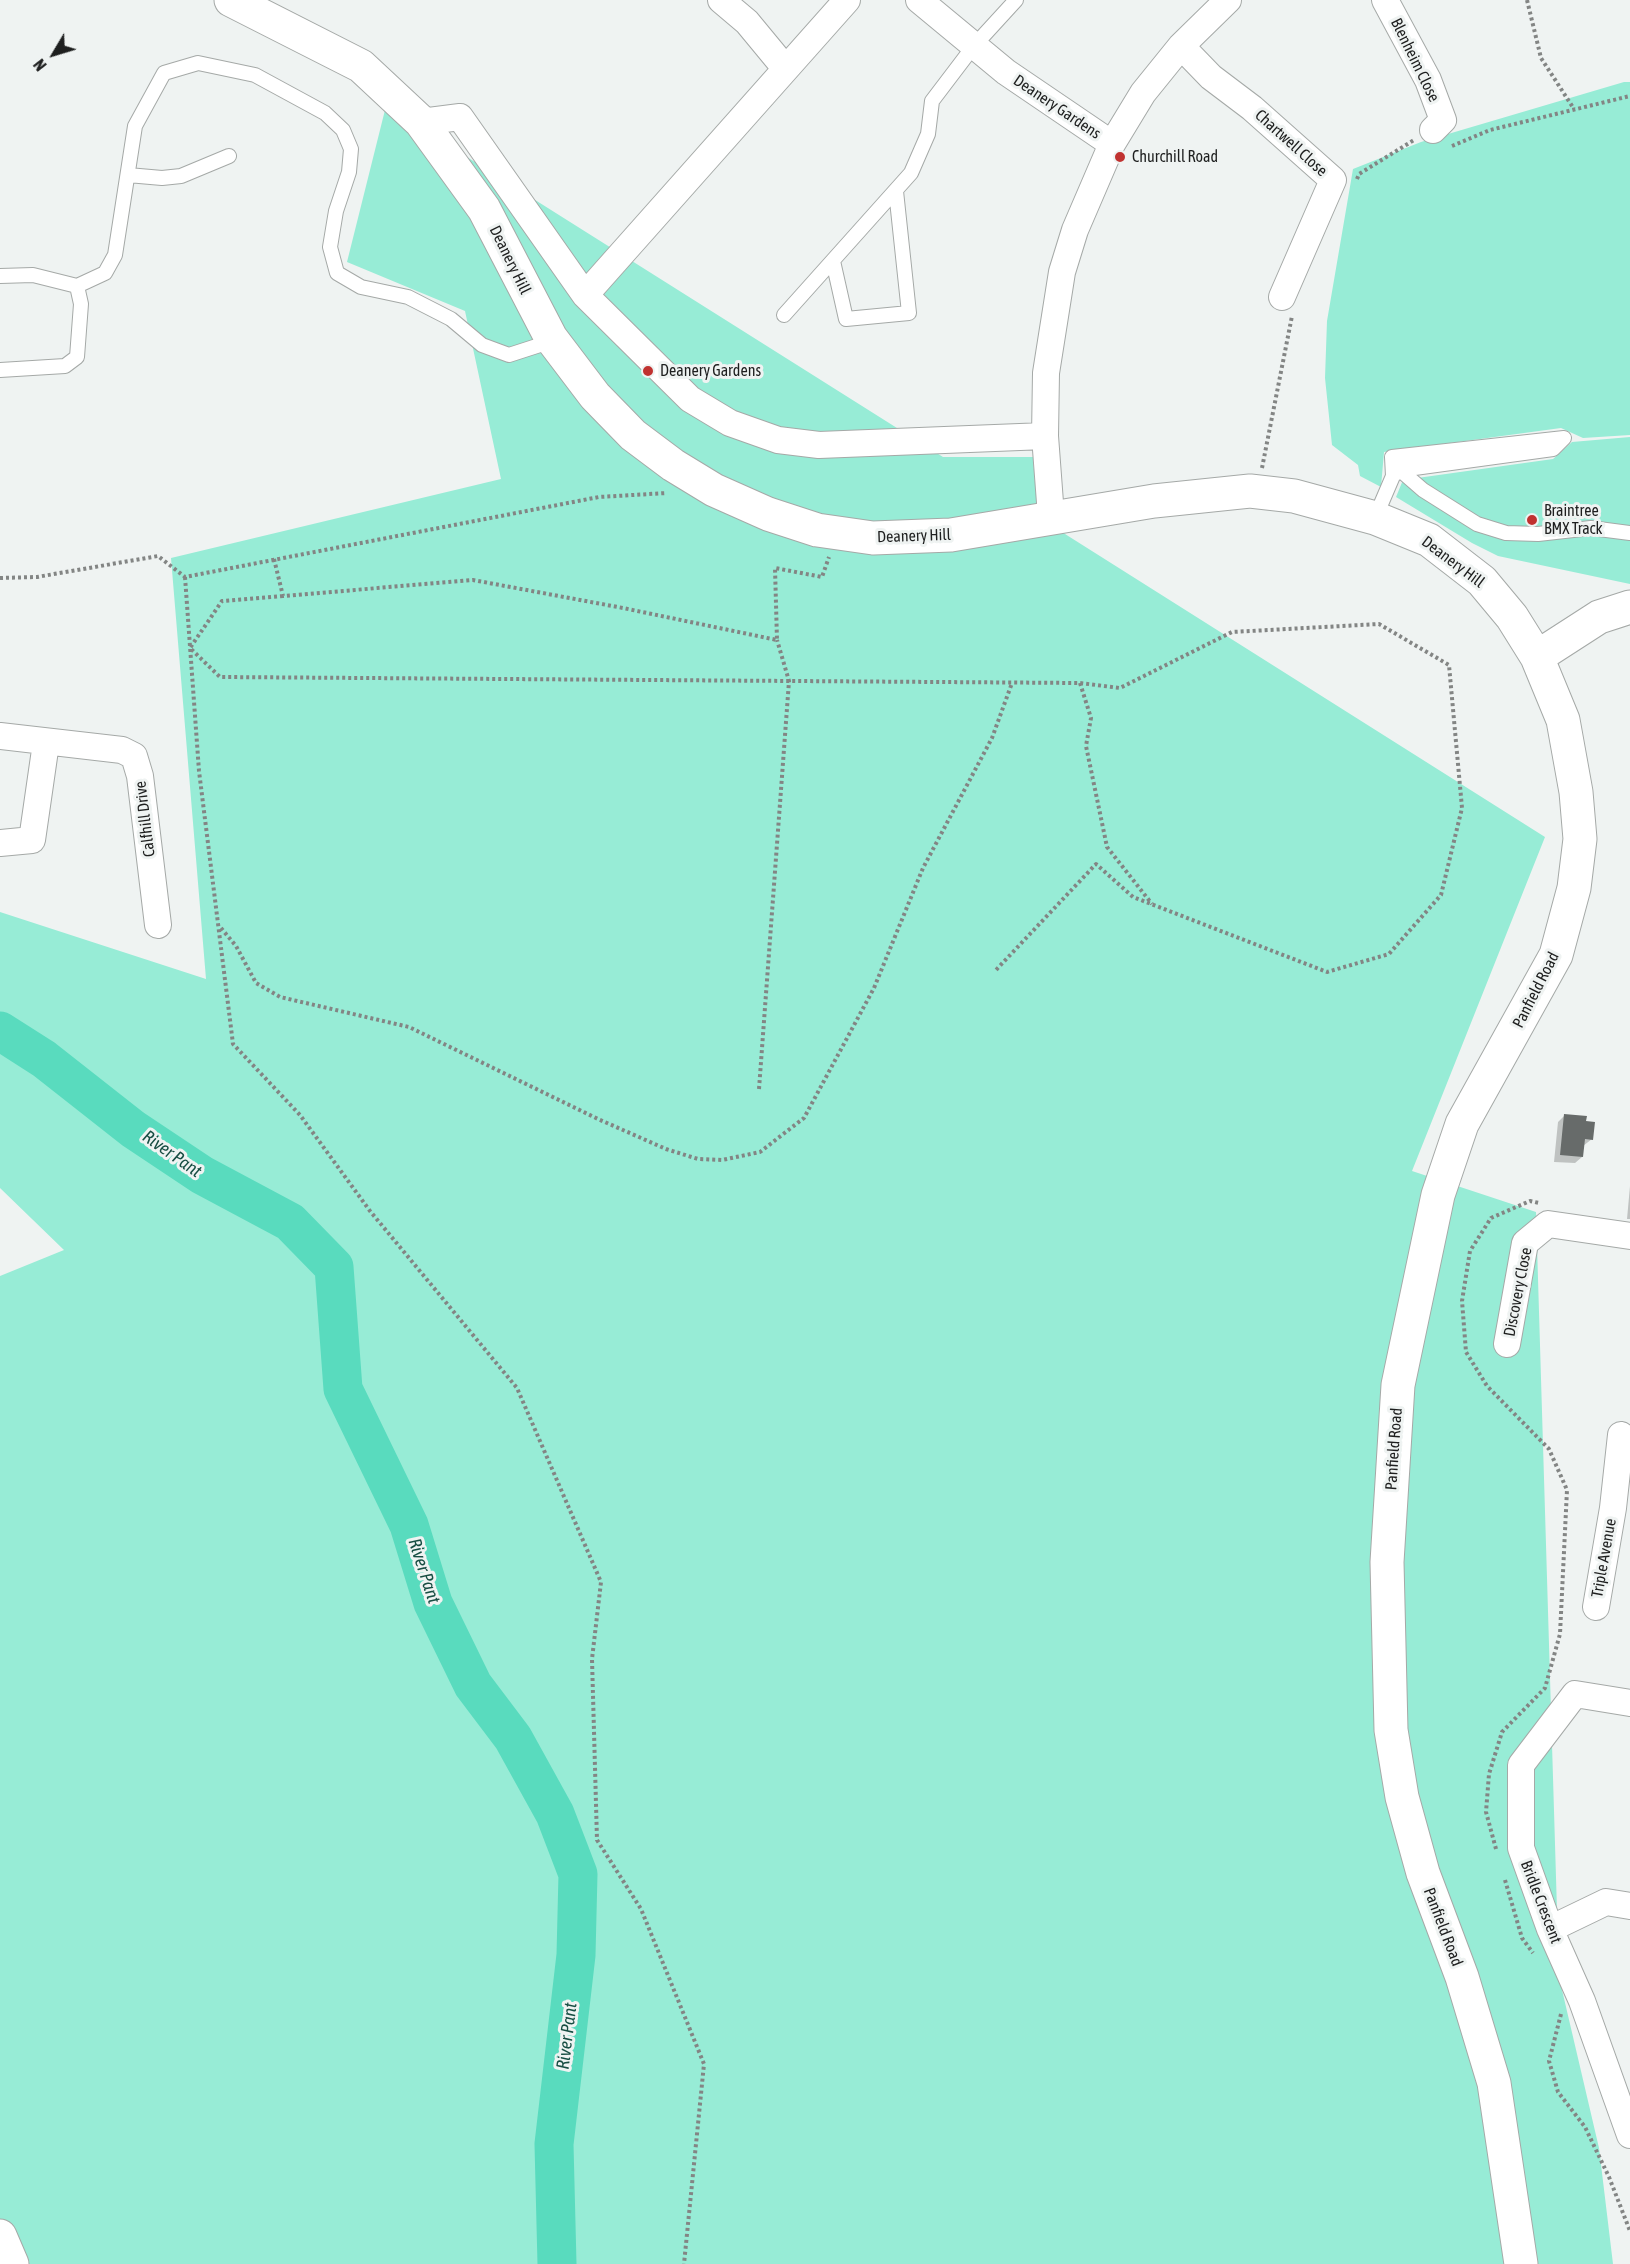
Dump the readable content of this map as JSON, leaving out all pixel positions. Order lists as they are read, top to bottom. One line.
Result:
{"streets":{"main road":["Deanery Hill","Panfield Road"],"street":["Blenheim Close","Deanery Gardens","Chartwell Close","Calfhill Drive","Discovery Close","Triple Avenue","Bridle Crescent"]},"crossings":[["Deanery Hill","Panfield Road"]],"water":["River Pant"],"places":["Churchill Road","Deanery Gardens","Braintree BMX Track"],"north":"bottom left"}
